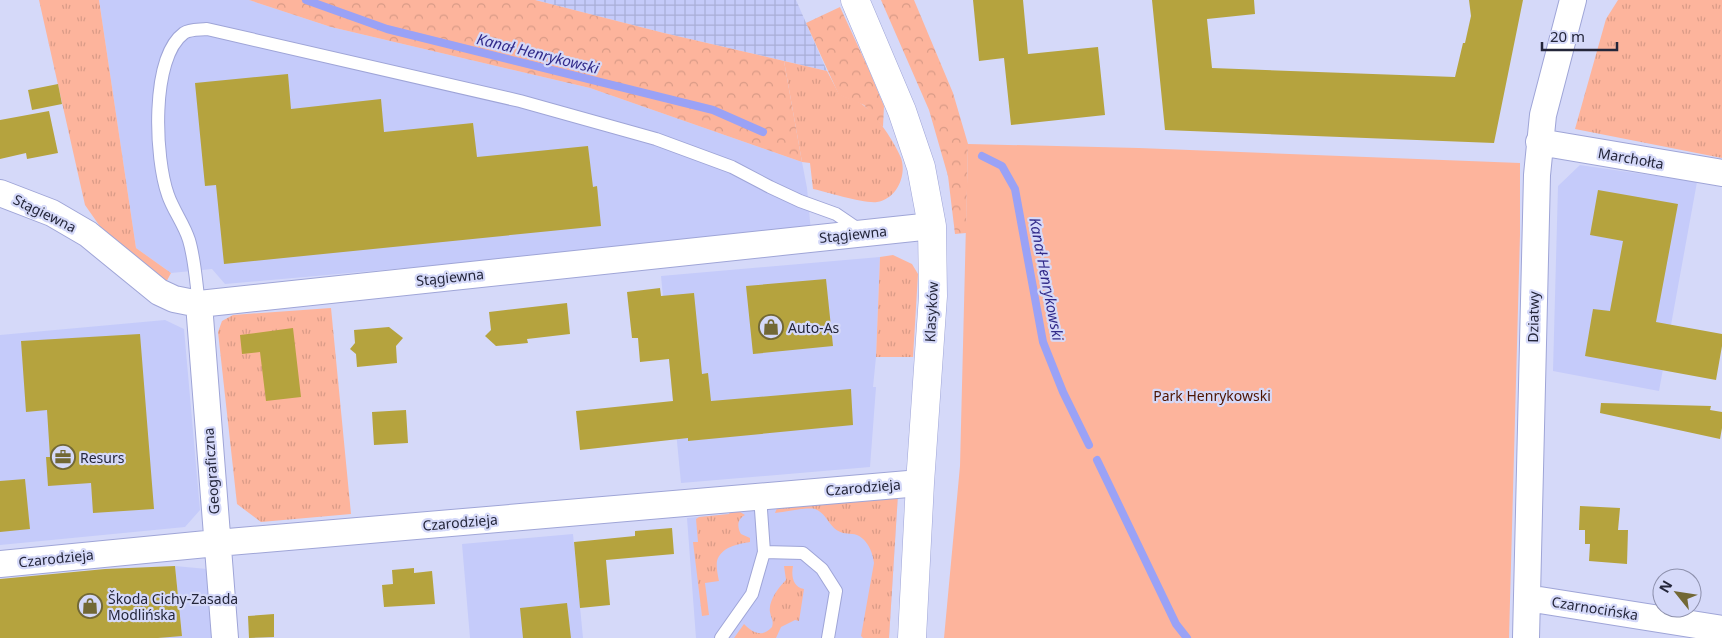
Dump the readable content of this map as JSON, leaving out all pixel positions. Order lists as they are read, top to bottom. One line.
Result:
{"streets":{"street":["Marchołta","Stągiewna","Klasyków","Dziatwy","Geograficzna","Czarodzieja","Czarnocińska"]},"crossings":[["Marchołta","Dziatwy"],["Stągiewna","Klasyków"],["Stągiewna","Geograficzna"],["Klasyków","Czarodzieja"],["Dziatwy","Czarnocińska"],["Geograficzna","Czarodzieja"]],"water":["Kanał Henrykowski"],"parks":["Park Henrykowski"],"places":{"shop":["Auto-As","Škoda Cichy-Zasada Modlińska"],"office":["Resurs"]},"scale_bar":"20 m","north":"top left"}
